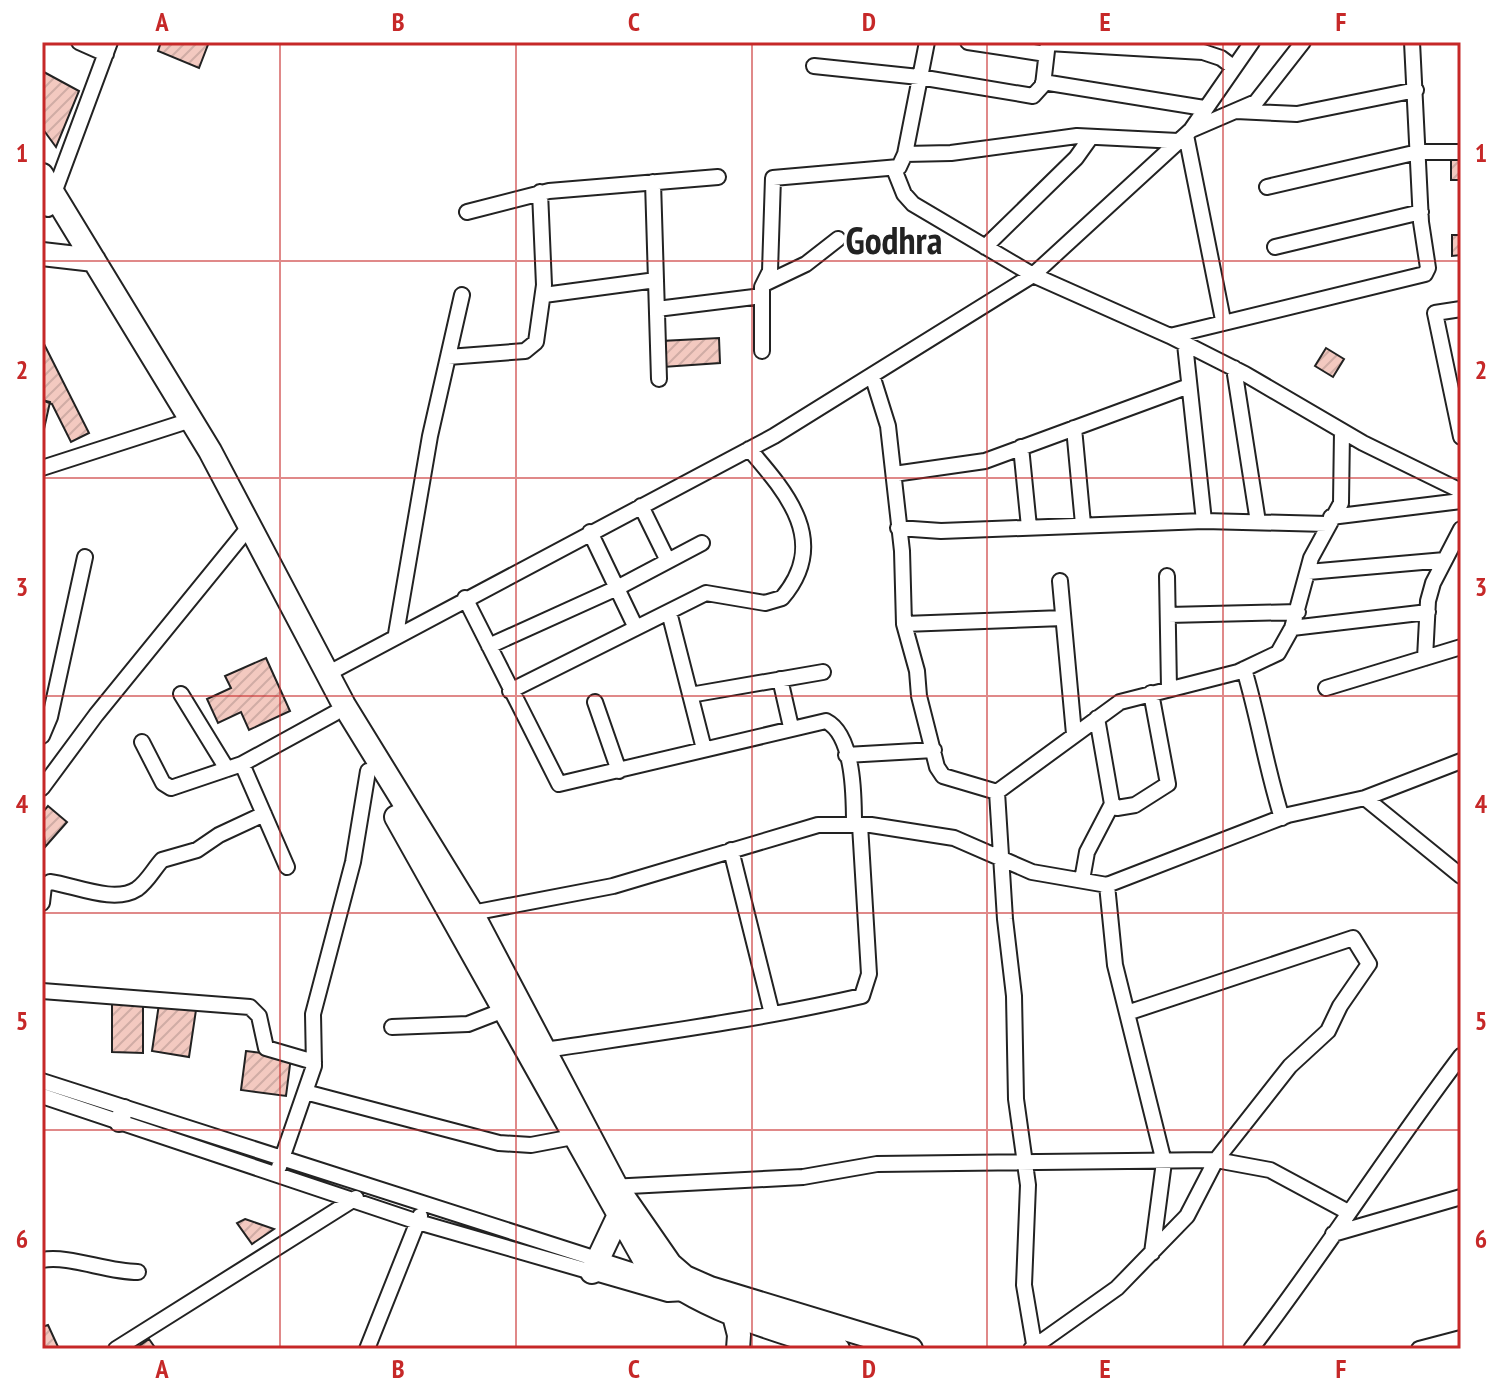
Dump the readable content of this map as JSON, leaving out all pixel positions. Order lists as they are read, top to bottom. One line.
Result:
{"districts":["Godhra"],"grid":{"columns":["A","B","C","D","E","F"],"rows":["1","2","3","4","5","6"]}}
